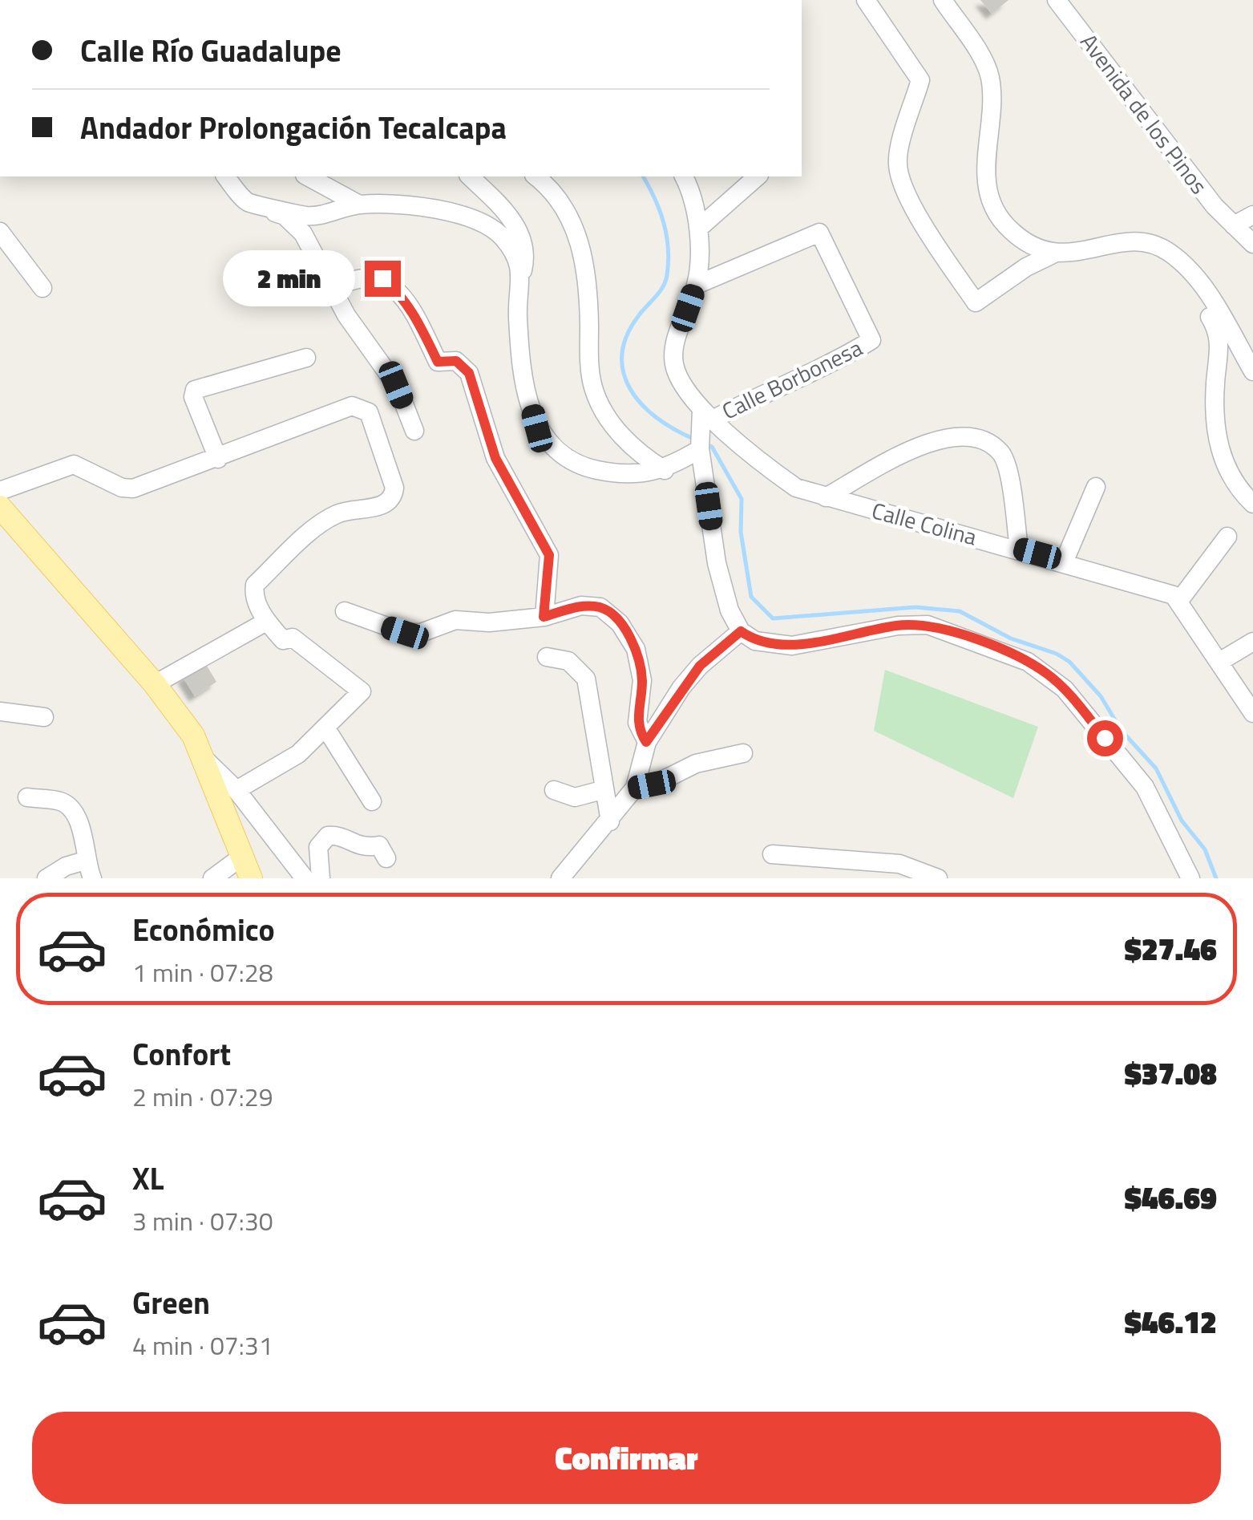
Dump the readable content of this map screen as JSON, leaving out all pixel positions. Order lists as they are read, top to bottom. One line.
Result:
{"streets":{"street":["Avenida de los Pinos","Calle Borbonesa","Calle Colina"]},"crossings":[["Calle Borbonesa","Calle Colina"]],"page":{"banner":["Calle Río Guadalupe","Andador Prolongación Tecalcapa"],"bubble":"2 min","list":[{"name":"Económico","note":"1 min · 07:28","value":"$27.46"},{"name":"Confort","note":"2 min · 07:29","value":"$37.08"},{"name":"XL","note":"3 min · 07:30","value":"$46.69"},{"name":"Green","note":"4 min · 07:31","value":"$46.12"}],"buttons":"Confirmar"}}
